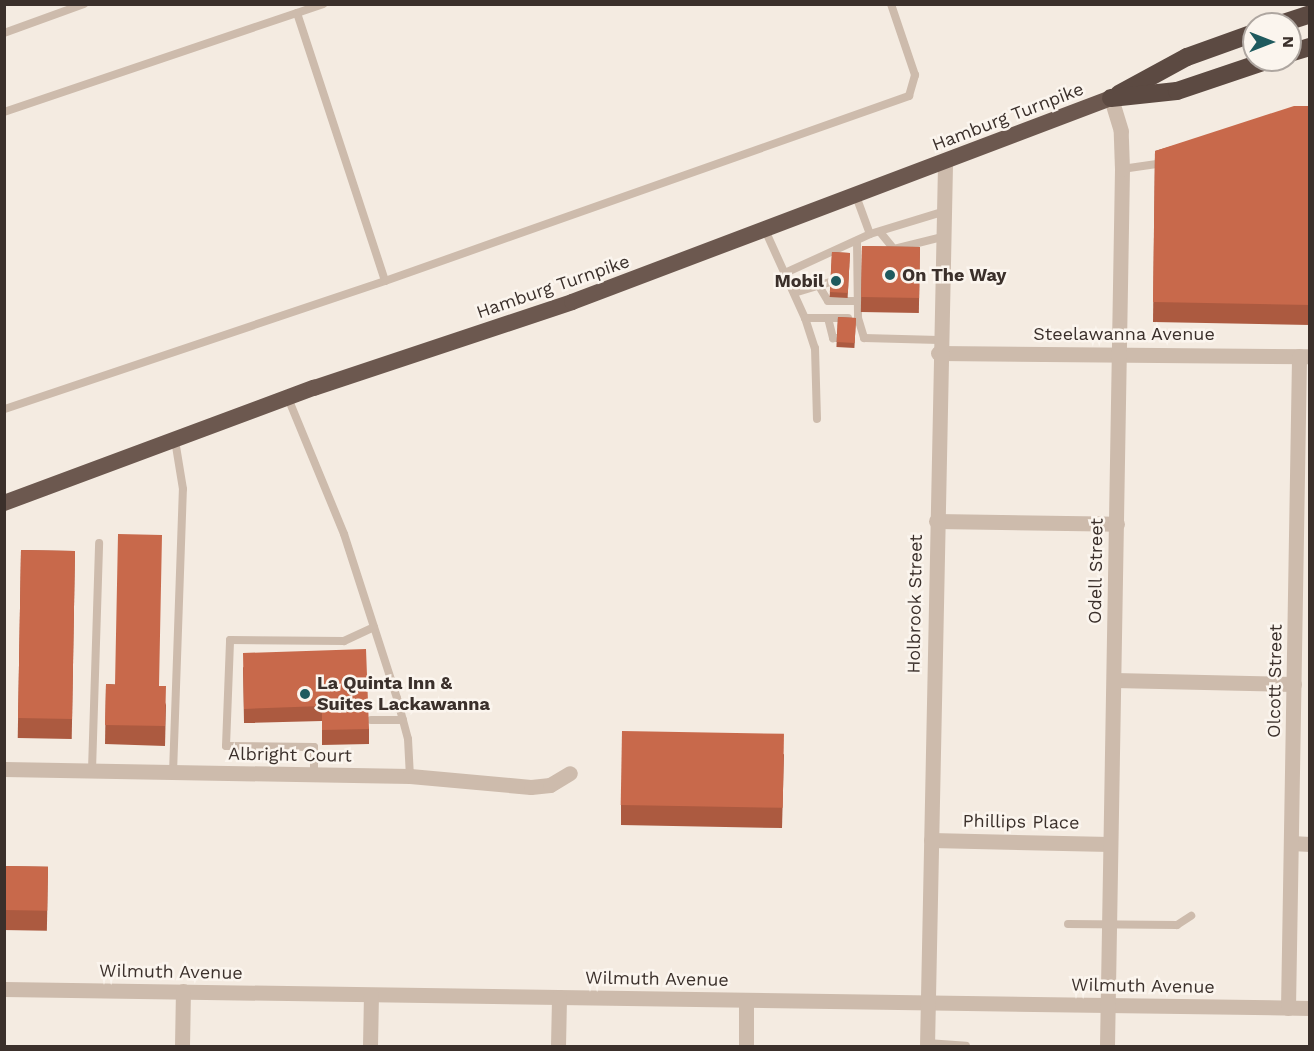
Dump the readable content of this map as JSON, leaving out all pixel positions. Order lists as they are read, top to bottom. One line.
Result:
{"streets":{"highway":["Hamburg Turnpike"],"street":["Steelawanna Avenue","Odell Street","Holbrook Street","Olcott Street","Albright Court","Phillips Place","Wilmuth Avenue"]},"crossings":[["Hamburg Turnpike","Odell Street"],["Hamburg Turnpike","Holbrook Street"],["Steelawanna Avenue","Odell Street"],["Steelawanna Avenue","Holbrook Street"],["Steelawanna Avenue","Olcott Street"],["Odell Street","Phillips Place"],["Odell Street","Wilmuth Avenue"],["Holbrook Street","Phillips Place"],["Holbrook Street","Wilmuth Avenue"],["Olcott Street","Wilmuth Avenue"]],"places":["On The Way","Mobil","La Quinta Inn & Suites Lackawanna"],"north":"right"}
